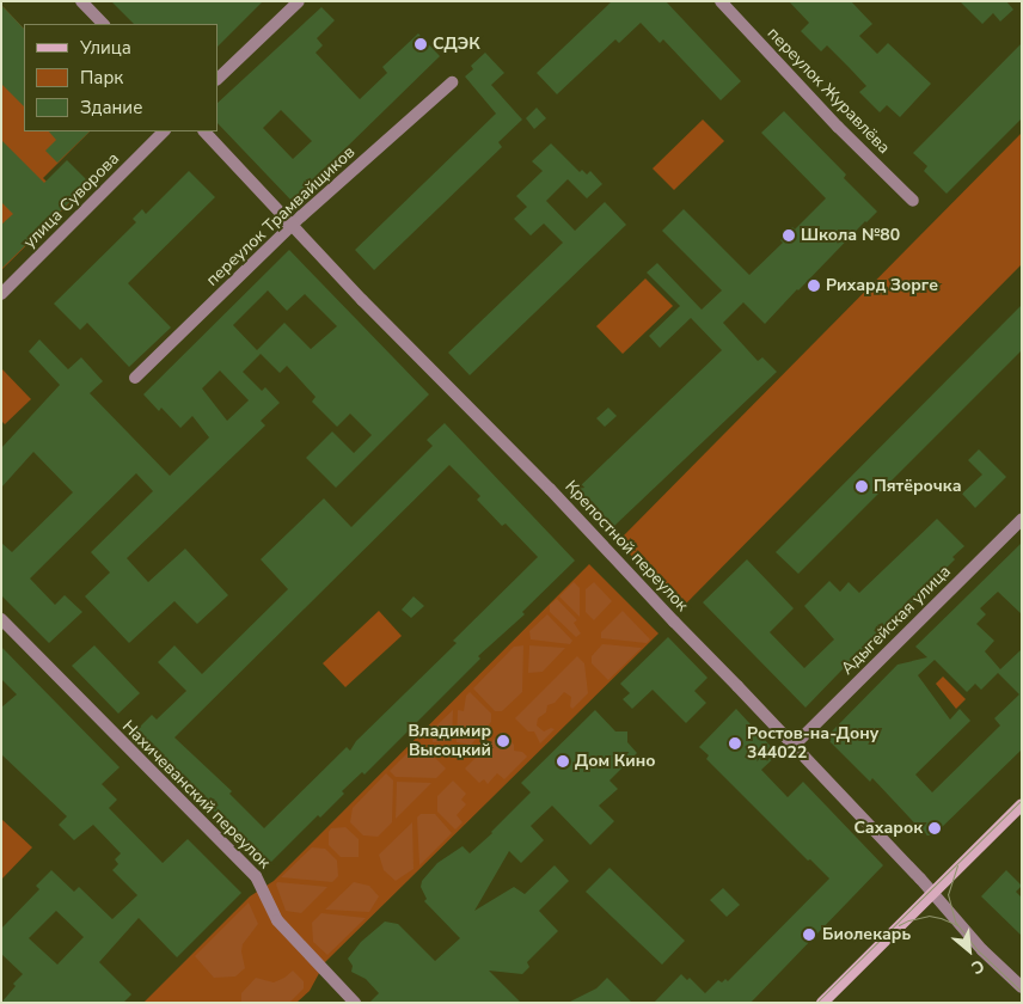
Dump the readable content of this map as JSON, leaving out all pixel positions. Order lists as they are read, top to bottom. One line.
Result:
{"streets":{"street":["переулок Журавлёва","улица Суворова","переулок Трамвайщиков","Крепостной переулок","Адыгейская улица","Нахичеванский переулок"]},"crossings":[["переулок Трамвайщиков","Крепостной переулок"],["Крепостной переулок","Адыгейская улица"]],"places":["СДЭК","Школа №80","Рихард Зорге","Пятёрочка","Владимир Высоцкий","Ростов-на-Дону 344022","Дом Кино","Сахарок","Биолекарь"],"legend":["Улица","Парк","Здание"],"north":"bottom right"}
